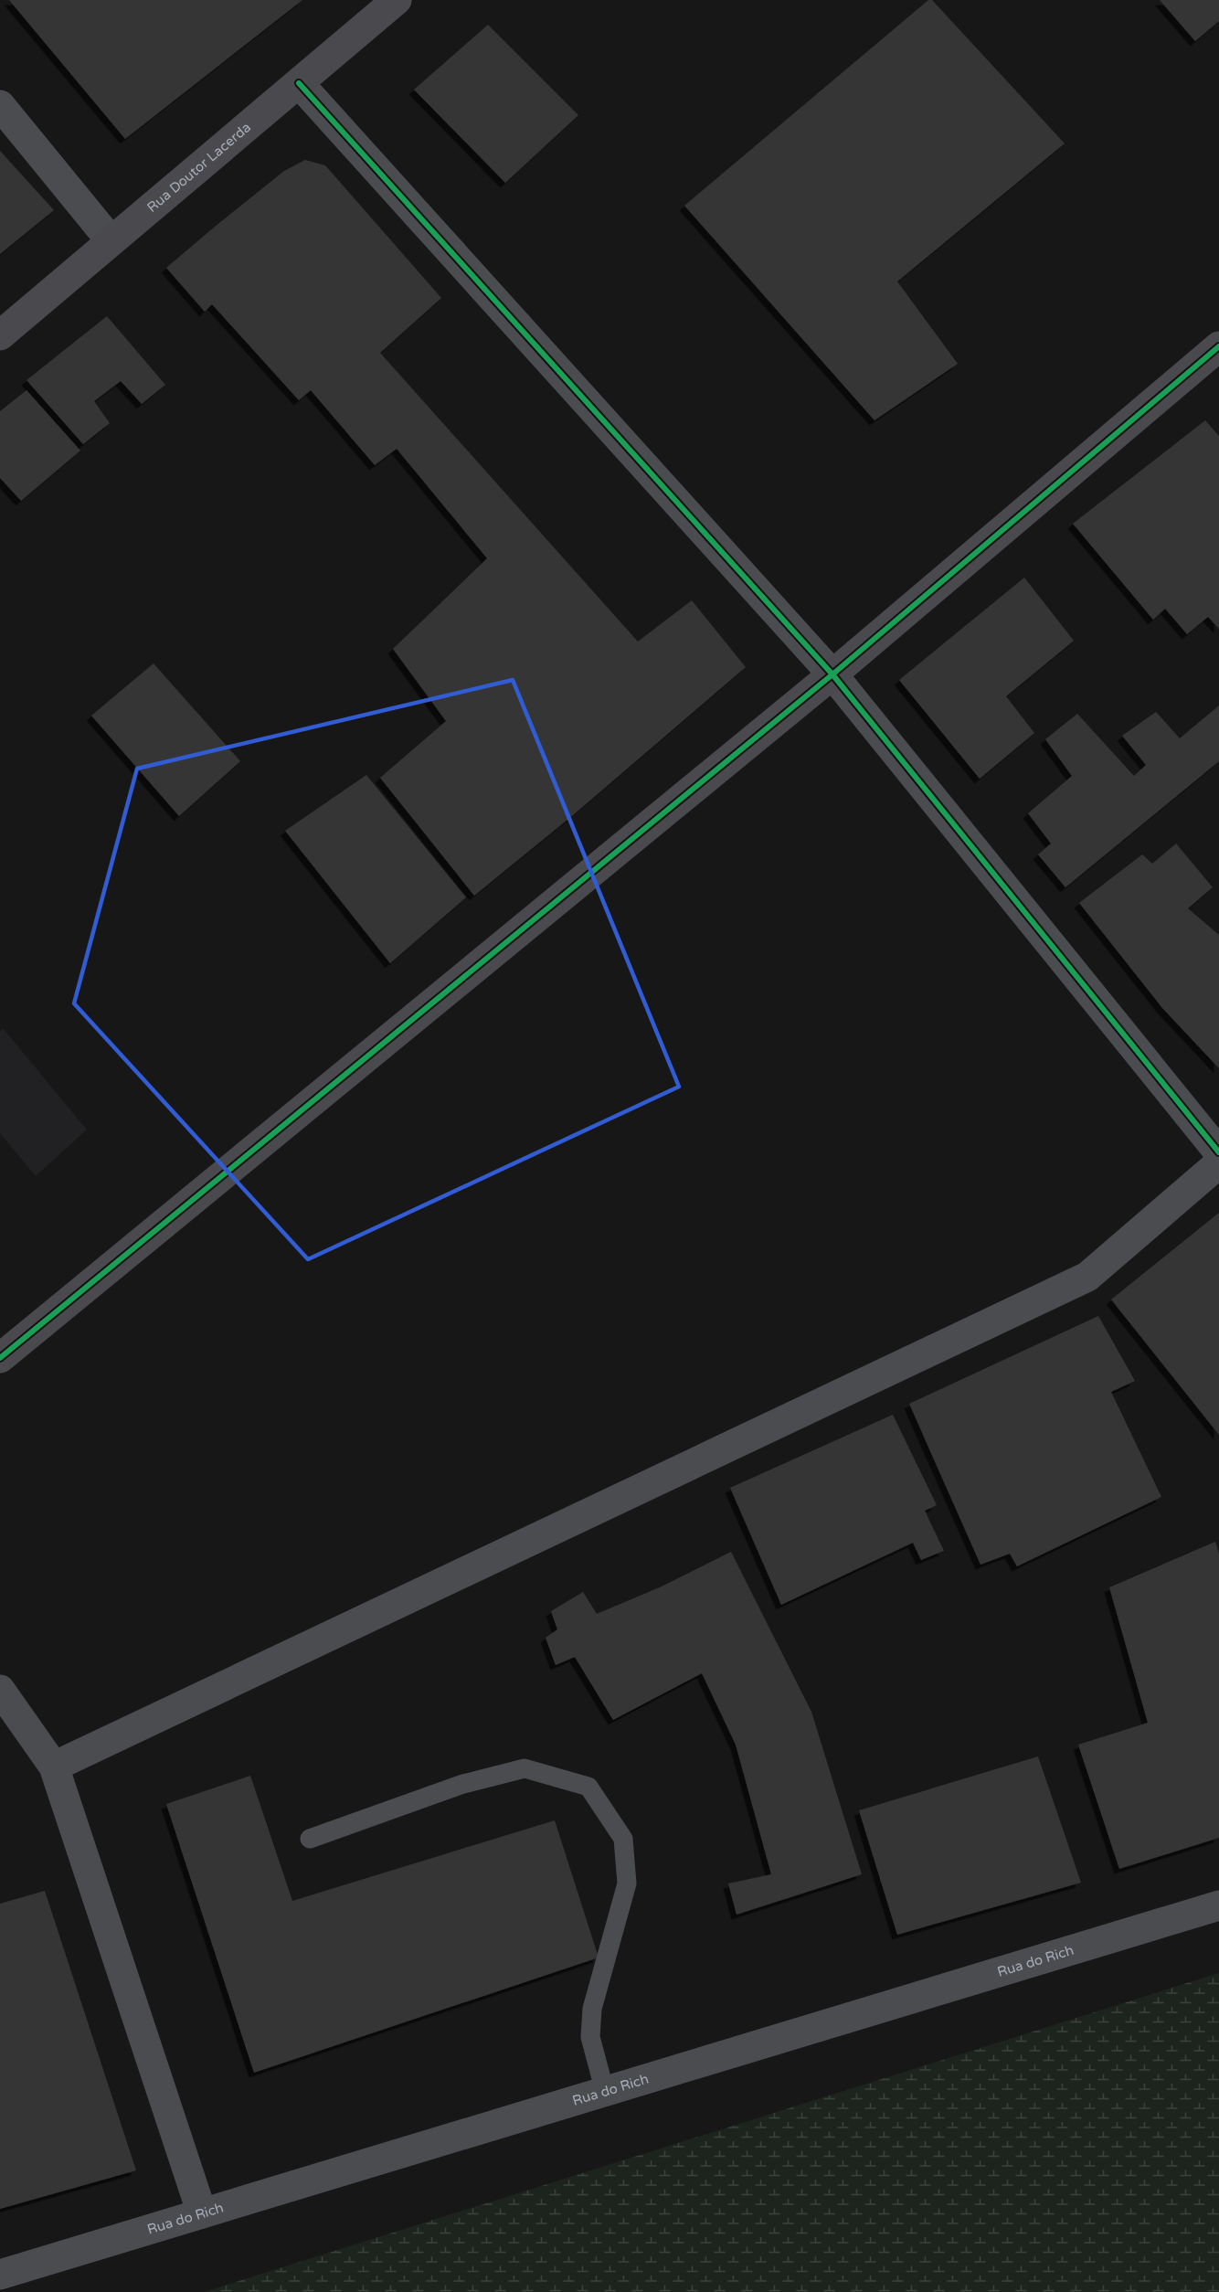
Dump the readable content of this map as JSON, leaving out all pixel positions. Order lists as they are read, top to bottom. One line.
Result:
{"streets":{"street":["Rua Doutor Lacerda","Rua do Rich"]}}
